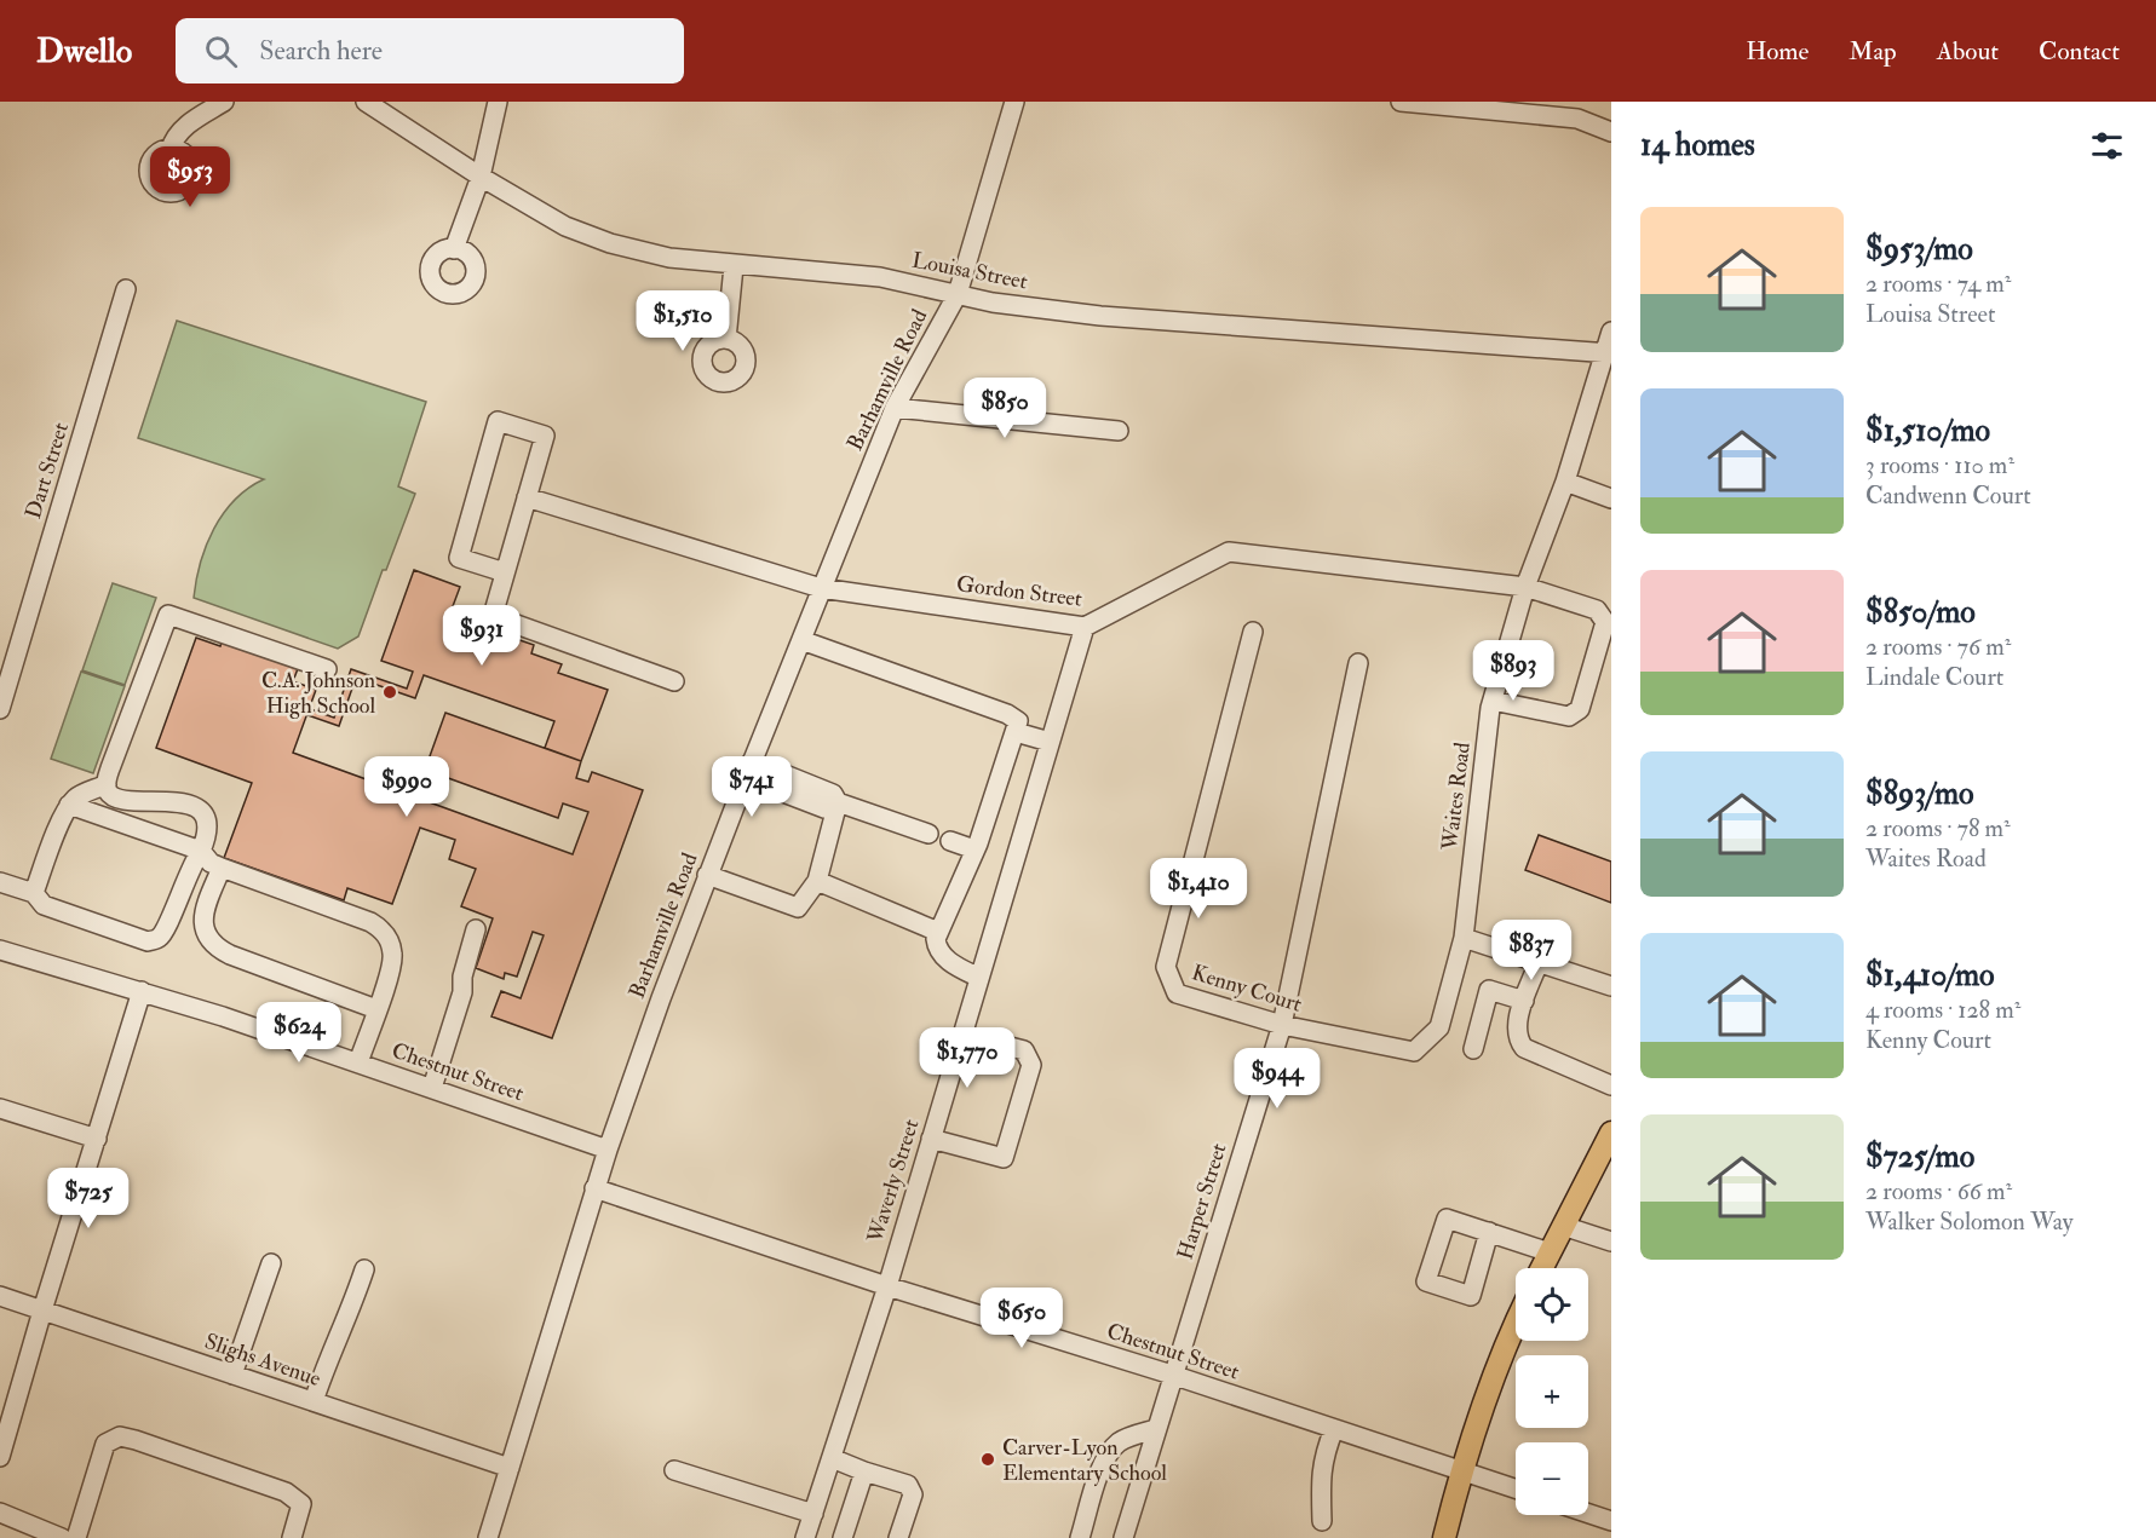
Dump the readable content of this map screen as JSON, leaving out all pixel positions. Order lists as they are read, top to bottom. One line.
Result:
{"streets":{"street":["Louisa Street","Barhamville Road","Dart Street","Gordon Street","Waites Road","Kenny Court","Chestnut Street","Waverly Street","Harper Street","Slighs Avenue"]},"crossings":[["Louisa Street","Barhamville Road"],["Louisa Street","Waites Road"],["Barhamville Road","Gordon Street"],["Barhamville Road","Chestnut Street"],["Barhamville Road","Slighs Avenue"],["Gordon Street","Waites Road"],["Gordon Street","Waverly Street"],["Waites Road","Kenny Court"],["Kenny Court","Harper Street"],["Chestnut Street","Waverly Street"],["Chestnut Street","Harper Street"]],"places":["C.A. Johnson High School","Carver-Lyon Elementary School"],"page":{"header":"Dwello","search":"Search here","nav":["Home","Map","About","Contact"],"heading":"14 homes","price":["$953","$1,510","$850","$931","$893","$990","$741","$1,410","$837","$624","$1,770","$944","$725","$650"],"list":[{"name":"$953/mo","note":"2 rooms · 74 m² · Louisa Street"},{"name":"$1,510/mo","note":"3 rooms · 110 m² · Candwenn Court"},{"name":"$850/mo","note":"2 rooms · 76 m² · Lindale Court"},{"name":"$893/mo","note":"2 rooms · 78 m² · Waites Road"},{"name":"$1,410/mo","note":"4 rooms · 128 m² · Kenny Court"},{"name":"$725/mo","note":"2 rooms · 66 m² · Walker Solomon Way"}],"map_buttons":["+","−"]}}
